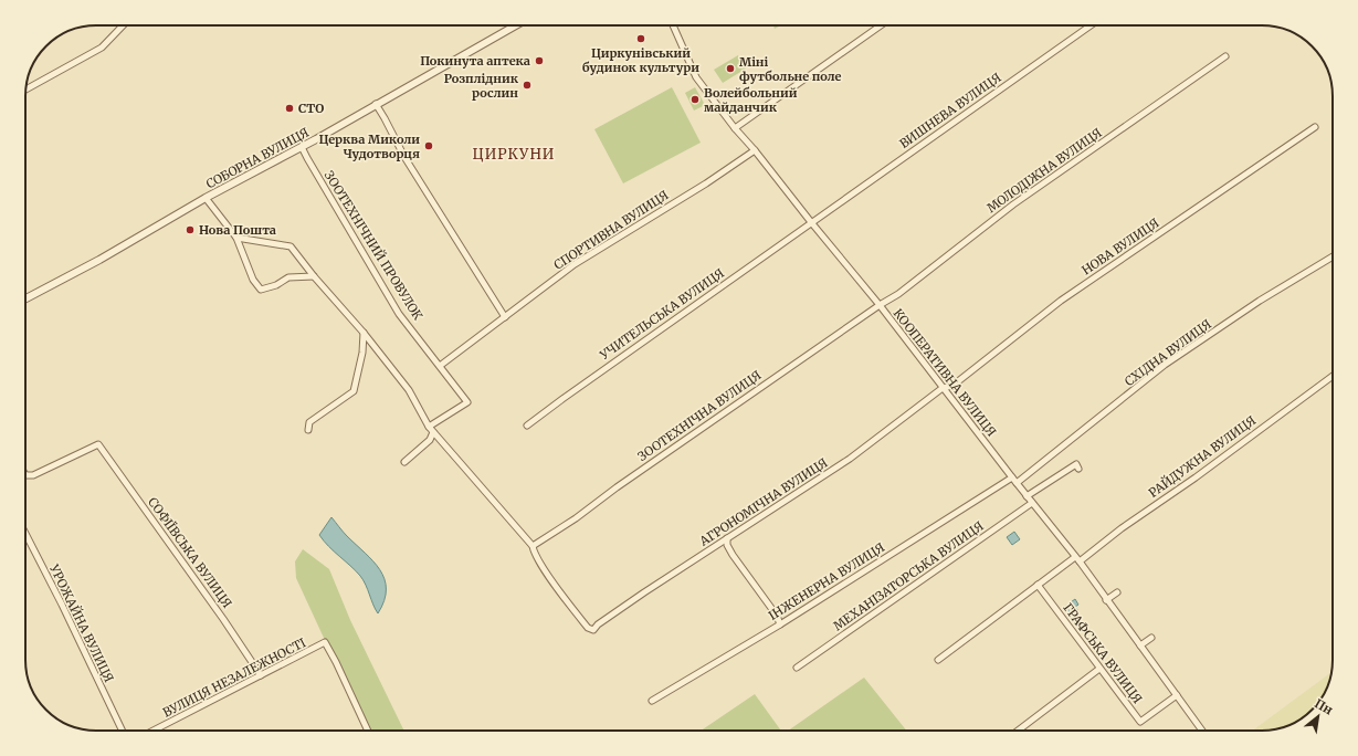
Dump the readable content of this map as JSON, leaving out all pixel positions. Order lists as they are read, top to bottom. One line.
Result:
{"streets":{"street":["ВИШНЕВА ВУЛИЦЯ","СОБОРНА ВУЛИЦЯ","МОЛОДІЖНА ВУЛИЦЯ","СПОРТИВНА ВУЛИЦЯ","ЗООТЕХНІЧНИЙ ПРОВУЛОК","НОВА ВУЛИЦЯ","УЧИТЕЛЬСЬКА ВУЛИЦЯ","СХІДНА ВУЛИЦЯ","КООПЕРАТИВНА ВУЛИЦЯ","ЗООТЕХНІЧНА ВУЛИЦЯ","РАЙДУЖНА ВУЛИЦЯ","АГРОНОМІЧНА ВУЛИЦЯ","СОФІЇВСЬКА ВУЛИЦЯ","МЕХАНІЗАТОРСЬКА ВУЛИЦЯ","ІНЖЕНЕРНА ВУЛИЦЯ","УРОЖАЙНА ВУЛИЦЯ","ГРАФСЬКА ВУЛИЦЯ","ВУЛИЦЯ НЕЗАЛЕЖНОСТІ"]},"crossings":[["ВИШНЕВА ВУЛИЦЯ","УЧИТЕЛЬСЬКА ВУЛИЦЯ"],["ВИШНЕВА ВУЛИЦЯ","КООПЕРАТИВНА ВУЛИЦЯ"],["СОБОРНА ВУЛИЦЯ","ЗООТЕХНІЧНИЙ ПРОВУЛОК"],["МОЛОДІЖНА ВУЛИЦЯ","КООПЕРАТИВНА ВУЛИЦЯ"],["МОЛОДІЖНА ВУЛИЦЯ","ЗООТЕХНІЧНА ВУЛИЦЯ"],["СПОРТИВНА ВУЛИЦЯ","ЗООТЕХНІЧНИЙ ПРОВУЛОК"],["СПОРТИВНА ВУЛИЦЯ","КООПЕРАТИВНА ВУЛИЦЯ"],["НОВА ВУЛИЦЯ","КООПЕРАТИВНА ВУЛИЦЯ"],["НОВА ВУЛИЦЯ","АГРОНОМІЧНА ВУЛИЦЯ"],["УЧИТЕЛЬСЬКА ВУЛИЦЯ","КООПЕРАТИВНА ВУЛИЦЯ"],["СХІДНА ВУЛИЦЯ","КООПЕРАТИВНА ВУЛИЦЯ"],["КООПЕРАТИВНА ВУЛИЦЯ","ЗООТЕХНІЧНА ВУЛИЦЯ"],["КООПЕРАТИВНА ВУЛИЦЯ","РАЙДУЖНА ВУЛИЦЯ"],["КООПЕРАТИВНА ВУЛИЦЯ","АГРОНОМІЧНА ВУЛИЦЯ"],["КООПЕРАТИВНА ВУЛИЦЯ","МЕХАНІЗАТОРСЬКА ВУЛИЦЯ"],["КООПЕРАТИВНА ВУЛИЦЯ","ІНЖЕНЕРНА ВУЛИЦЯ"],["КООПЕРАТИВНА ВУЛИЦЯ","ГРАФСЬКА ВУЛИЦЯ"],["ЗООТЕХНІЧНА ВУЛИЦЯ","АГРОНОМІЧНА ВУЛИЦЯ"],["СОФІЇВСЬКА ВУЛИЦЯ","ВУЛИЦЯ НЕЗАЛЕЖНОСТІ"]],"districts":["ЦИРКУНИ"],"places":["Циркунівський будинок культури","Покинута аптека","Міні футбольне поле","Розплідник рослин","Волейбольний майданчик","СТО","Церква Миколи Чудотворця","Нова Пошта"],"north":"top right"}
